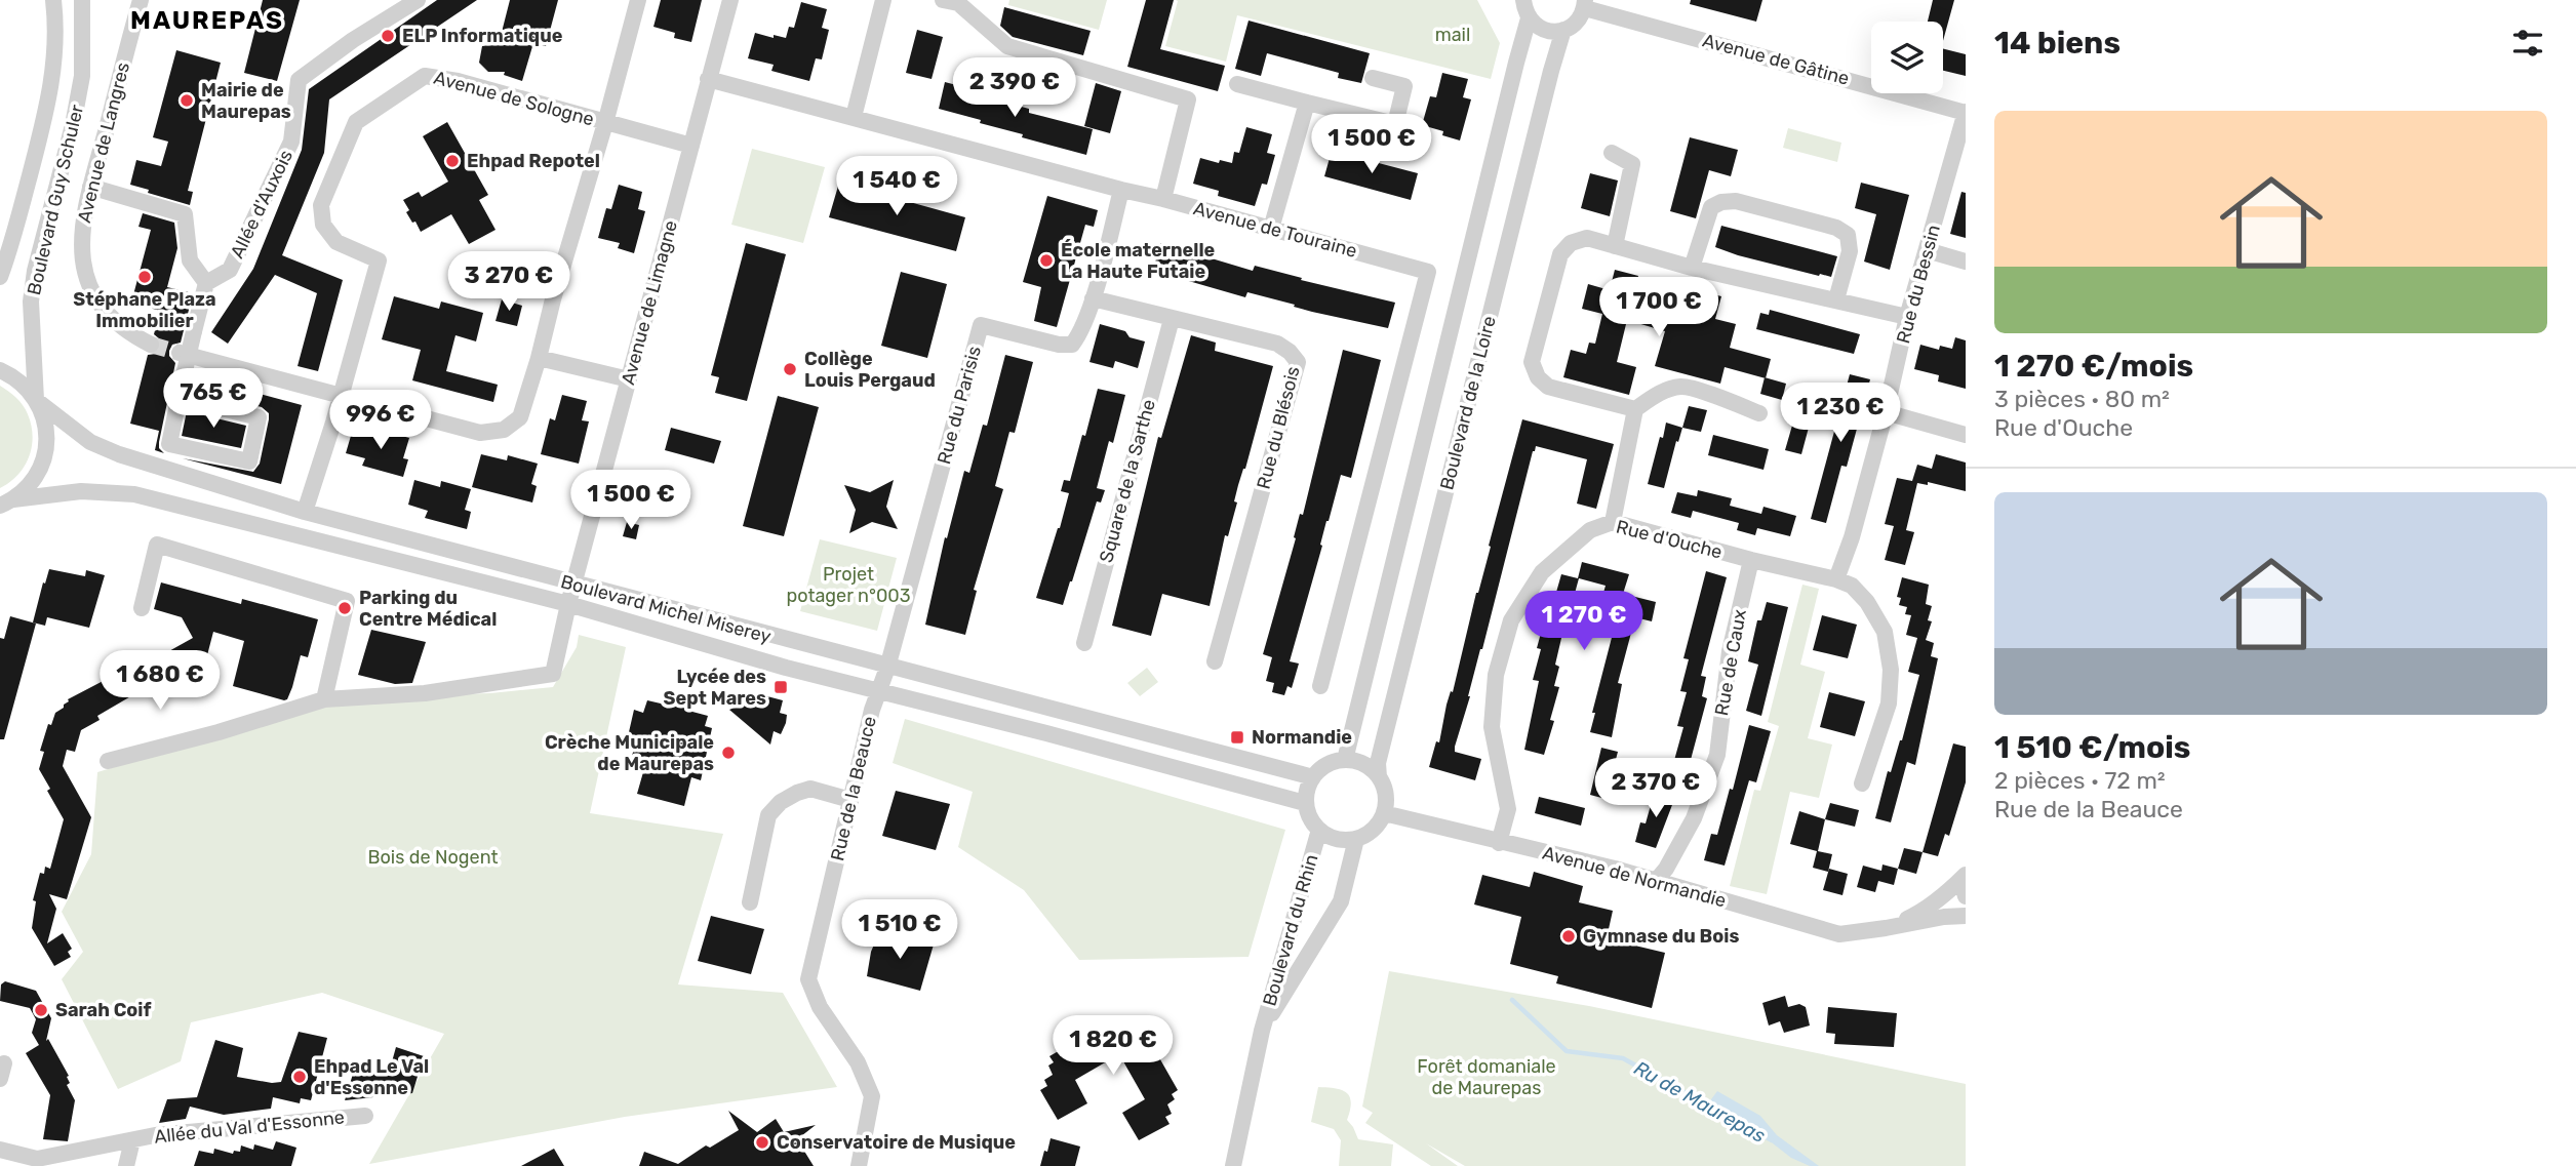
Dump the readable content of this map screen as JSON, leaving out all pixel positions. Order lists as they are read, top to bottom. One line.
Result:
{"streets":{"street":["Avenue de Gâtine","Avenue de Sologne","Avenue de Langres","Boulevard Guy Schuler","Allée d'Auxois","Avenue de Touraine","Rue du Bessin","Avenue de Limagne","Boulevard de la Loire","Rue du Parisis","Rue du Blésois","Square de la Sarthe","Rue d'Ouche","Boulevard Michel Miserey","Rue de Caux","Rue de la Beauce","Avenue de Normandie","Boulevard du Rhin","Allée du Val d'Essonne"]},"crossings":[["Avenue de Gâtine","Rue du Bessin"],["Avenue de Sologne","Avenue de Limagne"],["Avenue de Sologne","Boulevard Michel Miserey"],["Boulevard Guy Schuler","Boulevard Michel Miserey"],["Avenue de Touraine","Avenue de Limagne"],["Avenue de Touraine","Rue du Parisis"],["Rue du Bessin","Rue d'Ouche"],["Avenue de Limagne","Boulevard Michel Miserey"],["Boulevard de la Loire","Boulevard Michel Miserey"],["Boulevard de la Loire","Avenue de Normandie"],["Boulevard de la Loire","Boulevard du Rhin"],["Rue du Parisis","Rue du Blésois"],["Rue du Parisis","Boulevard Michel Miserey"],["Rue du Parisis","Rue de la Beauce"],["Rue du Blésois","Square de la Sarthe"],["Rue d'Ouche","Rue de Caux"],["Rue d'Ouche","Avenue de Normandie"],["Boulevard Michel Miserey","Rue de la Beauce"],["Boulevard Michel Miserey","Avenue de Normandie"],["Boulevard Michel Miserey","Boulevard du Rhin"],["Rue de Caux","Avenue de Normandie"],["Avenue de Normandie","Boulevard du Rhin"]],"districts":["MAUREPAS"],"water":["Ru de Maurepas"],"parks":["mail","Projet potager n°003","Bois de Nogent","Forêt domaniale de Maurepas"],"places":{"other":["ELP Informatique","Mairie de Maurepas","Ehpad Repotel","École maternelle La Haute Futaie","Stéphane Plaza Immobilier","Collège Louis Pergaud","Parking du Centre Médical","Crèche Municipale de Maurepas","Gymnase du Bois","Sarah Coif","Ehpad Le Val d'Essonne","Conservatoire de Musique"],"transit":["Lycée des Sept Mares","Normandie"]},"page":{"heading":"14 biens","price":["2 390 €","1 500 €","1 540 €","3 270 €","1 700 €","765 €","1 230 €","996 €","1 500 €","1 270 €","1 680 €","2 370 €","1 510 €","1 820 €"],"list":[{"name":"1 270 €/mois","note":"3 pièces · 80 m² · Rue d'Ouche"},{"name":"1 510 €/mois","note":"2 pièces · 72 m² · Rue de la Beauce"}]}}
